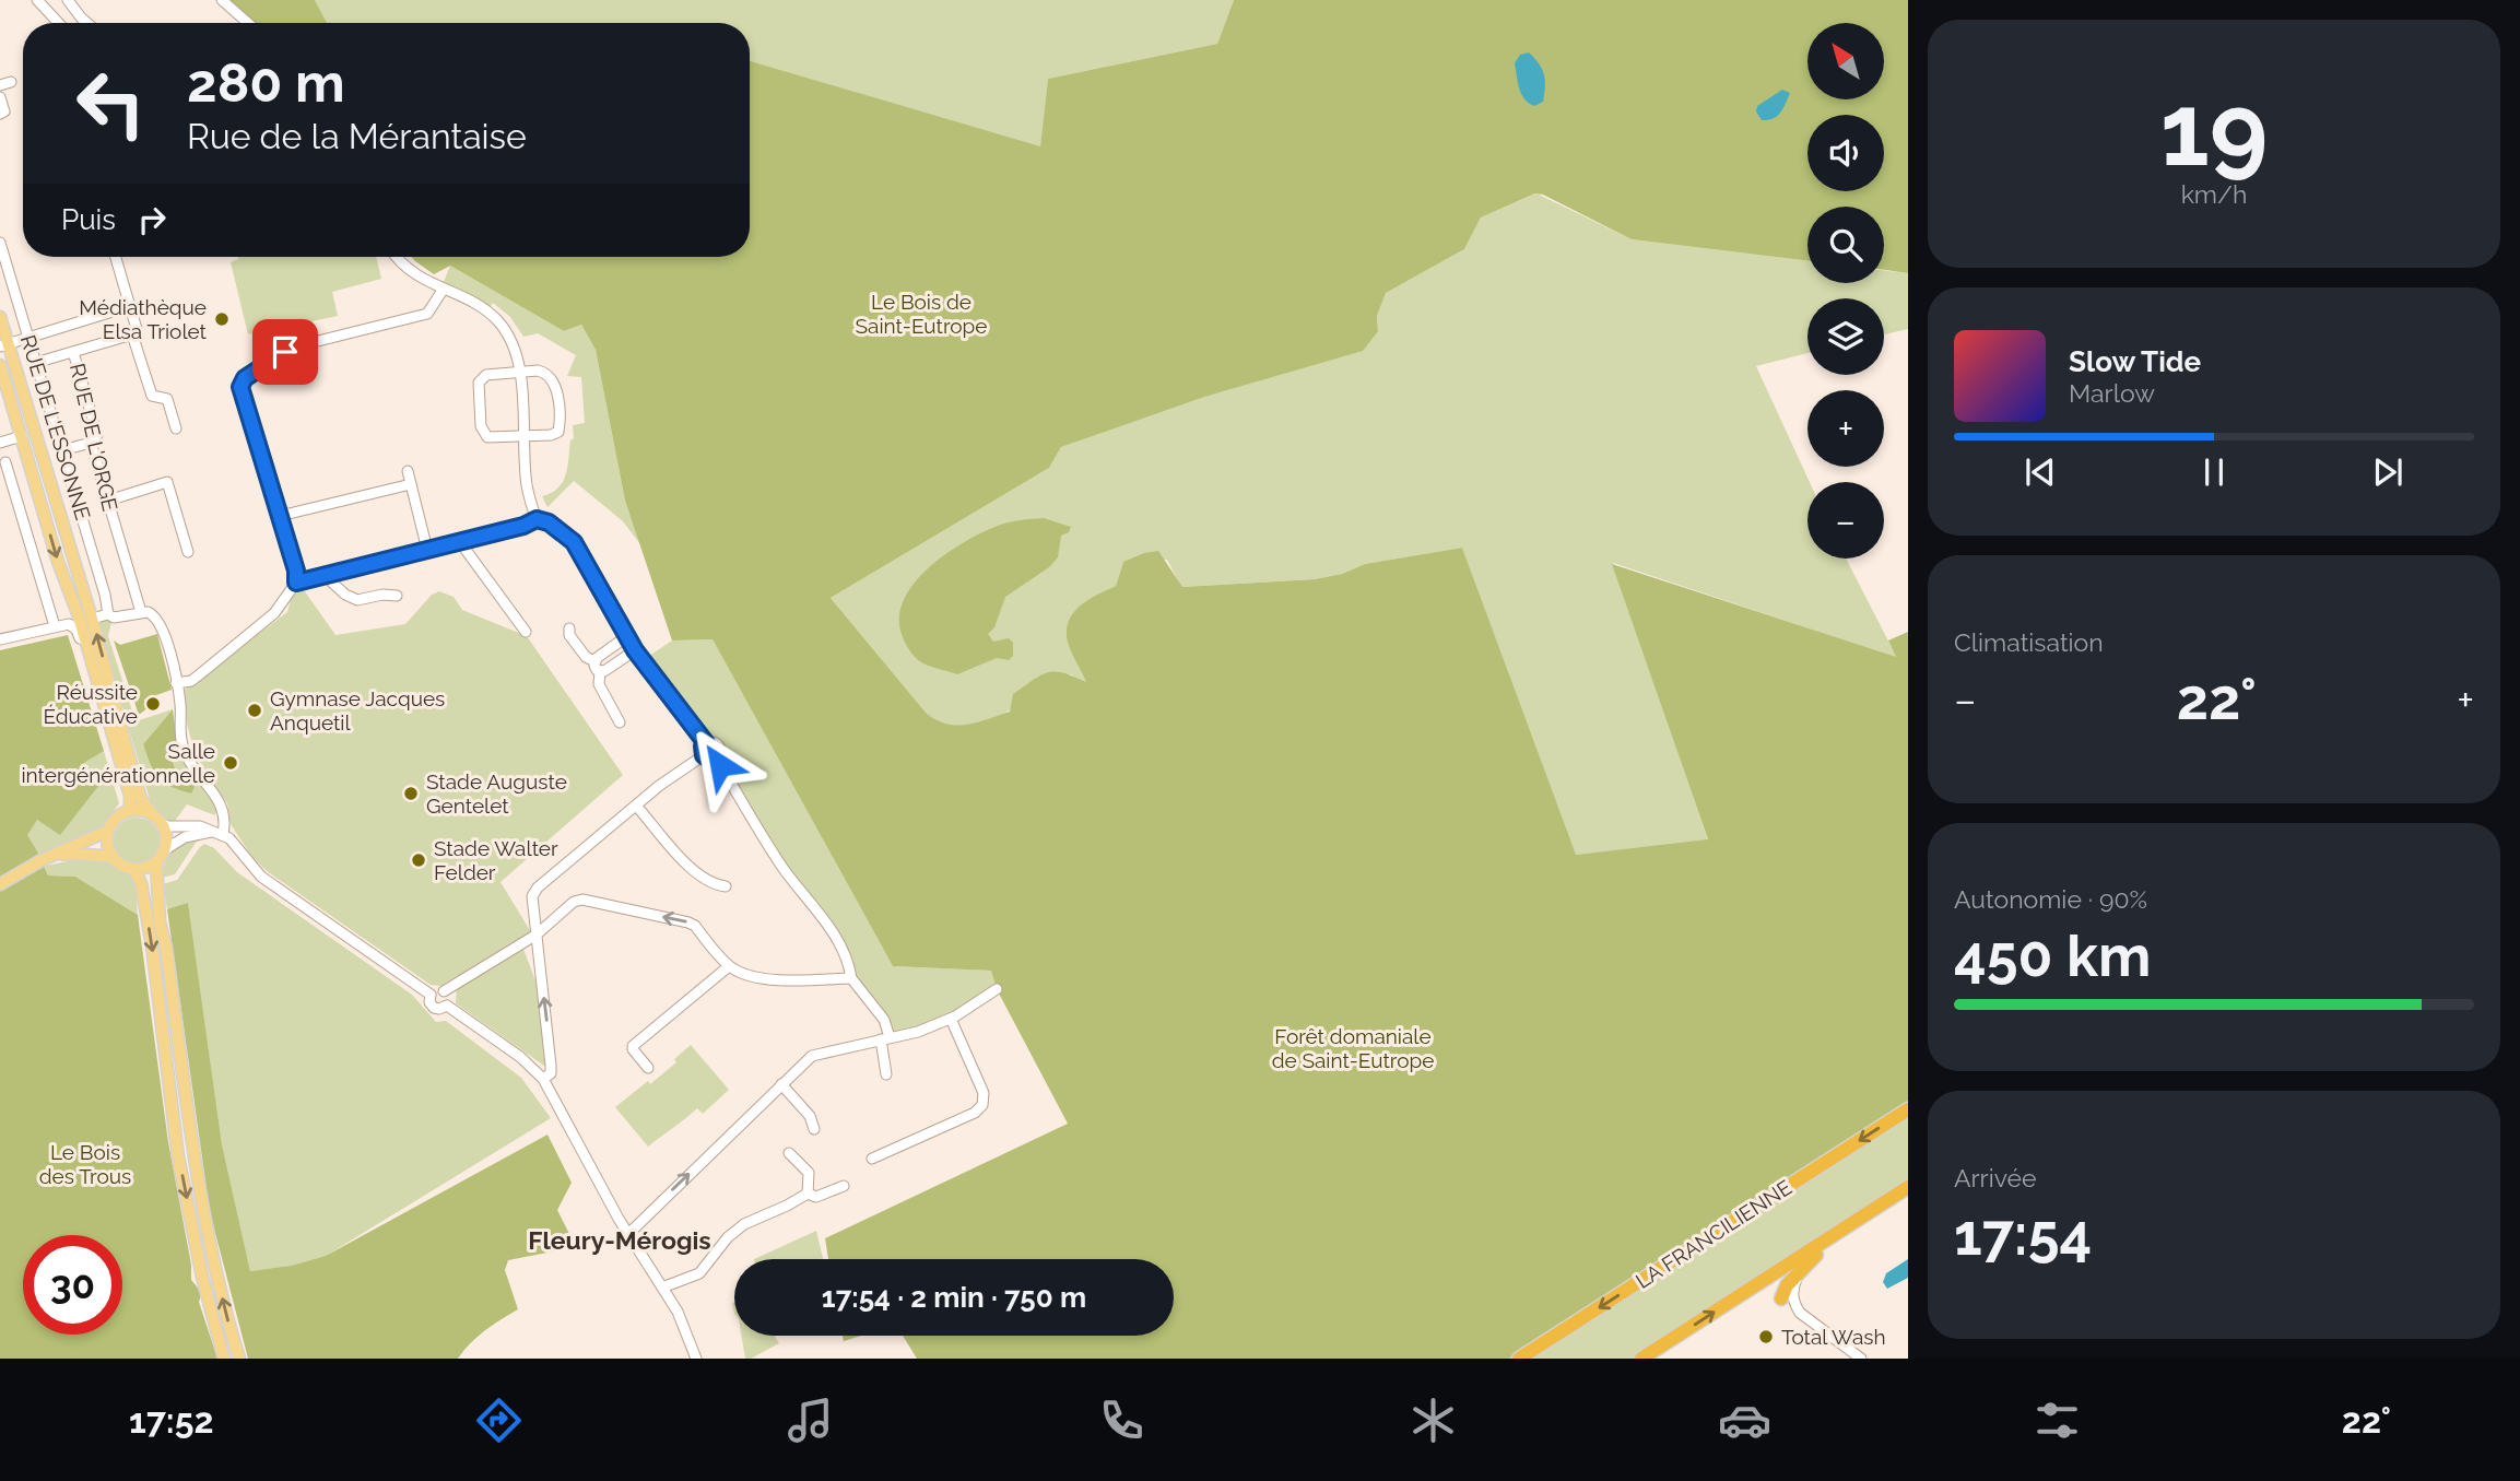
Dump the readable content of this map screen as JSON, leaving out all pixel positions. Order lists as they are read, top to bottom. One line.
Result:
{"streets":{"highway":["LA FRANCILIENNE"],"street":["RUE DE L'ESSONNE","RUE DE L'ORGE"]},"districts":["Fleury-Mérogis"],"parks":["Le Bois de Saint-Eutrope","Forêt domaniale de Saint-Eutrope","Le Bois des Trous"],"places":["Médiathèque Elsa Triolet","Réussite Éducative","Gymnase Jacques Anquetil","Salle intergénérationnelle","Stade Auguste Gentelet","Stade Walter Felder","Total Wash"],"north":"top left","page":{"tile":[["19","km/h"],"Climatisation",["Autonomie · 90%","450 km"],["Arrivée","17:54"]],"map_buttons":["+","−"],"turn":["280 m","Rue de la Mérantaise"],"then":"Puis","song":["Slow Tide","Marlow"],"heat":["−","22°","+"],"limit":"30","trip":"17:54 · 2 min · 750 m","tabs":["17:52","22°"]}}
